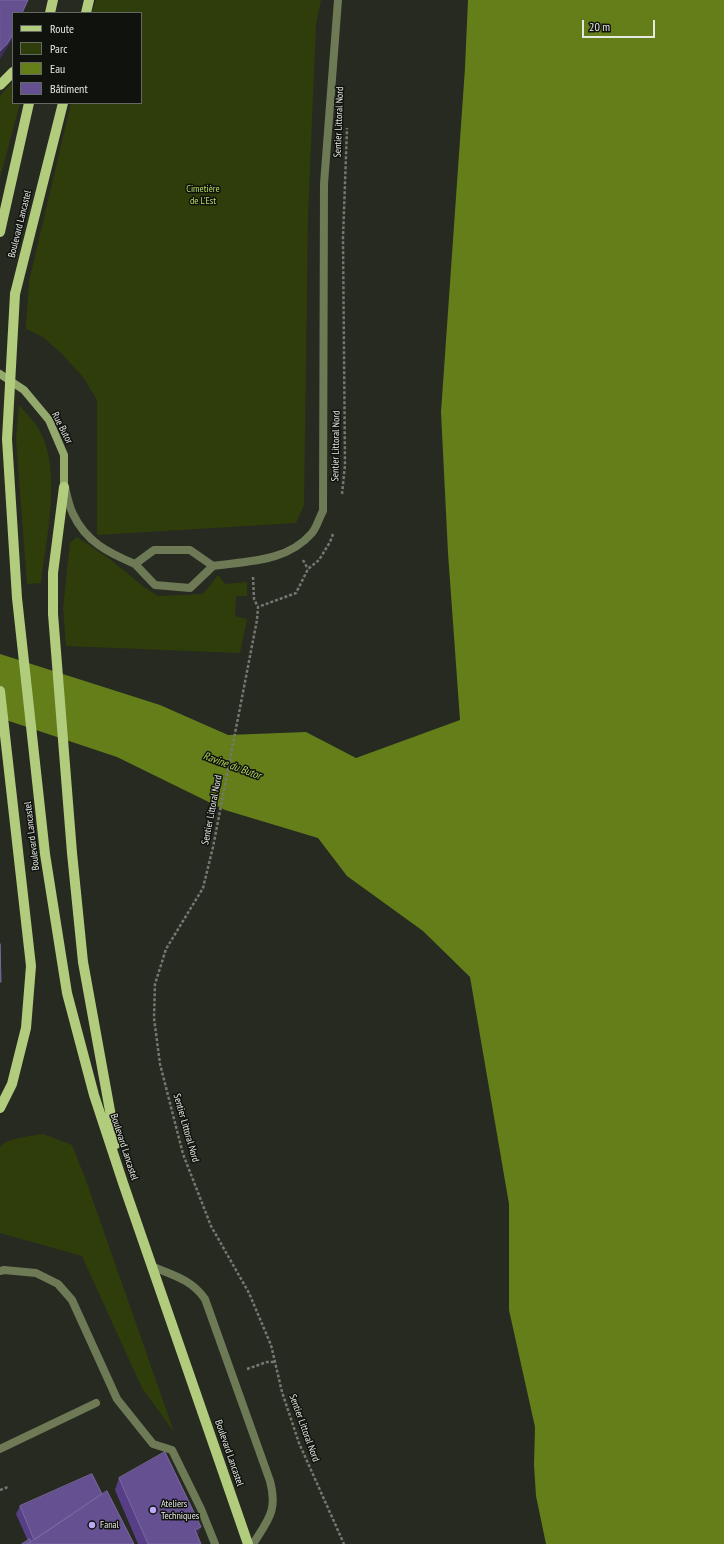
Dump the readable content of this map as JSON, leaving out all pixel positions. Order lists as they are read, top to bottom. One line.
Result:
{"streets":{"main road":["Boulevard Lancastel","Rue Butor"],"path":["Sentier Littoral Nord"]},"water":["Ravine du Butor"],"parks":["Cimetière de L'Est"],"places":["Ateliers Techniques","Fanal"],"legend":["Route","Parc","Eau","Bâtiment"],"scale_bar":"20 m"}
